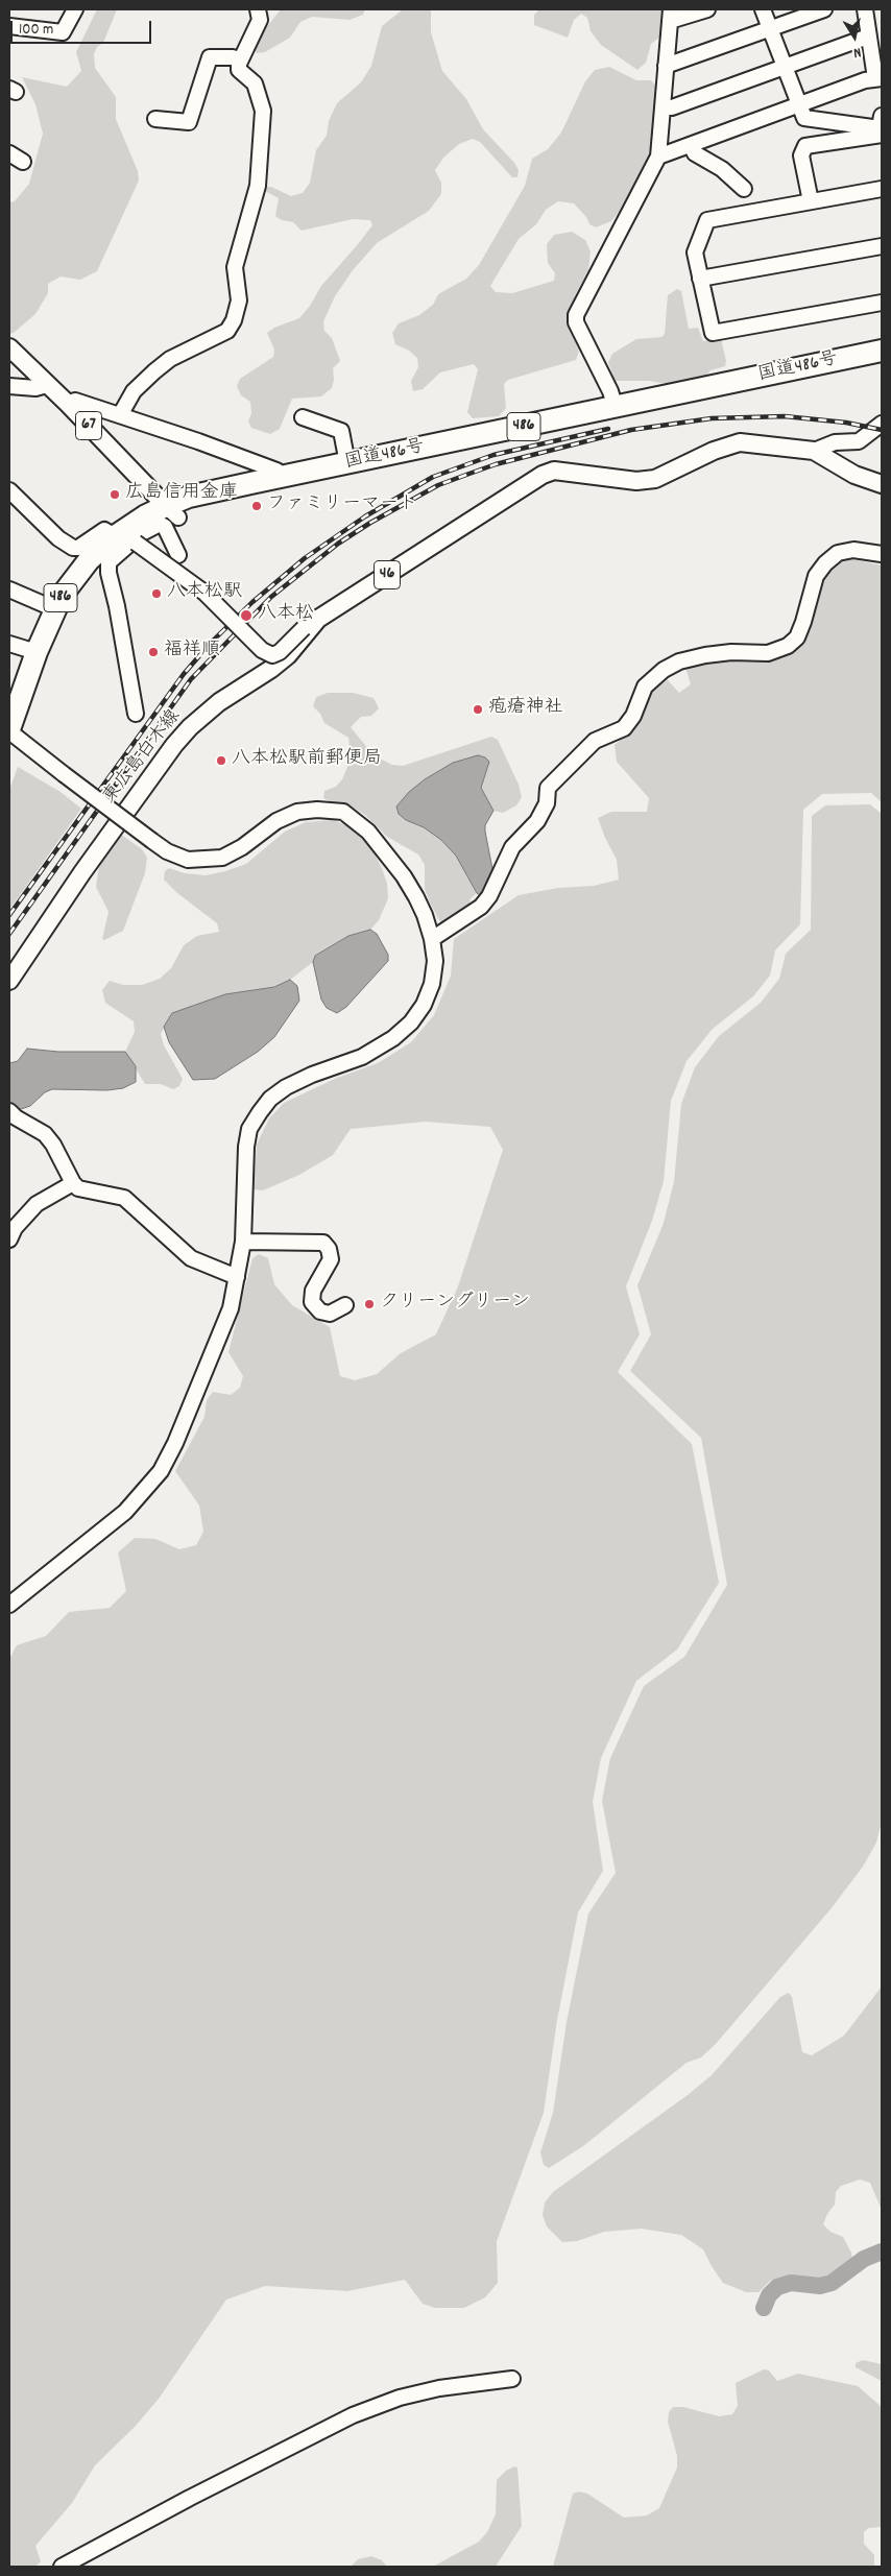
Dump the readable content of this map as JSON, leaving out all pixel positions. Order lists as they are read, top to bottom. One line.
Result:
{"streets":{"highway":["国道486号","486"],"main road":["67","46","東広島白木線"]},"crossings":[["国道486号","67"]],"places":["広島信用金庫","ファミリーマート","八本松駅","八本松","福祥順","疱瘡神社","八本松駅前郵便局","クリーングリーン"],"scale_bar":"100 m","north":"bottom"}
